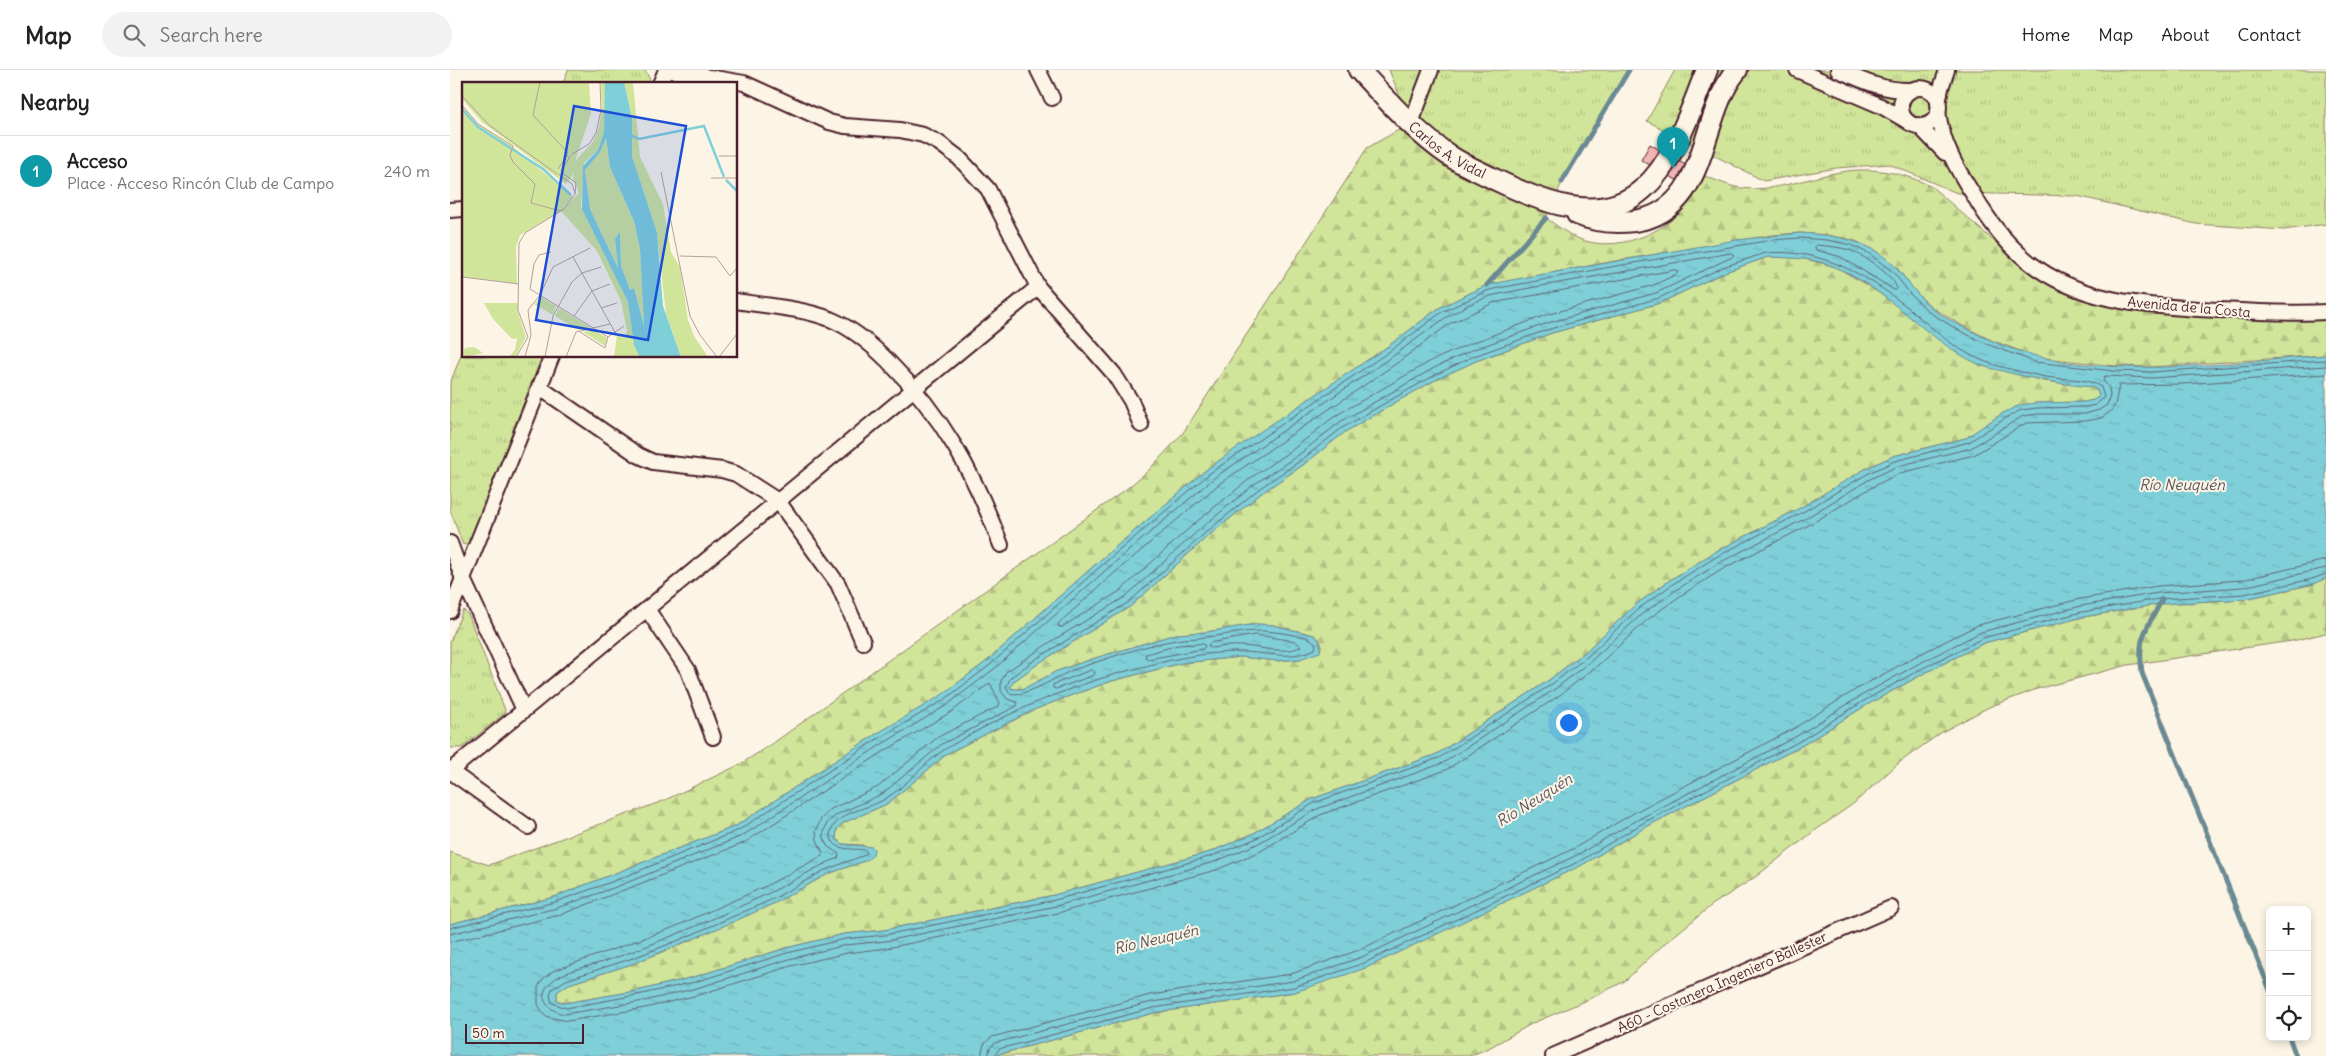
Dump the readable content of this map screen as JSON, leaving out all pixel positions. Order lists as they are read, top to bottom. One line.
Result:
{"streets":{"street":["Carlos A. Vidal","Avenida de la Costa","A60 - Costanera Ingeniero Ballester"]},"water":["Río Neuquén"],"scale_bar":"50 m","page":{"header":"Map","search":"Search here","nav":["Home","Map","About","Contact"],"heading":"Nearby","pins":"1","list":[{"mark":"1","name":"Acceso","note":"Place · Acceso Rincón Club de Campo","value":"240 m"}],"map_buttons":["+","−"],"scale":"50 m"}}
